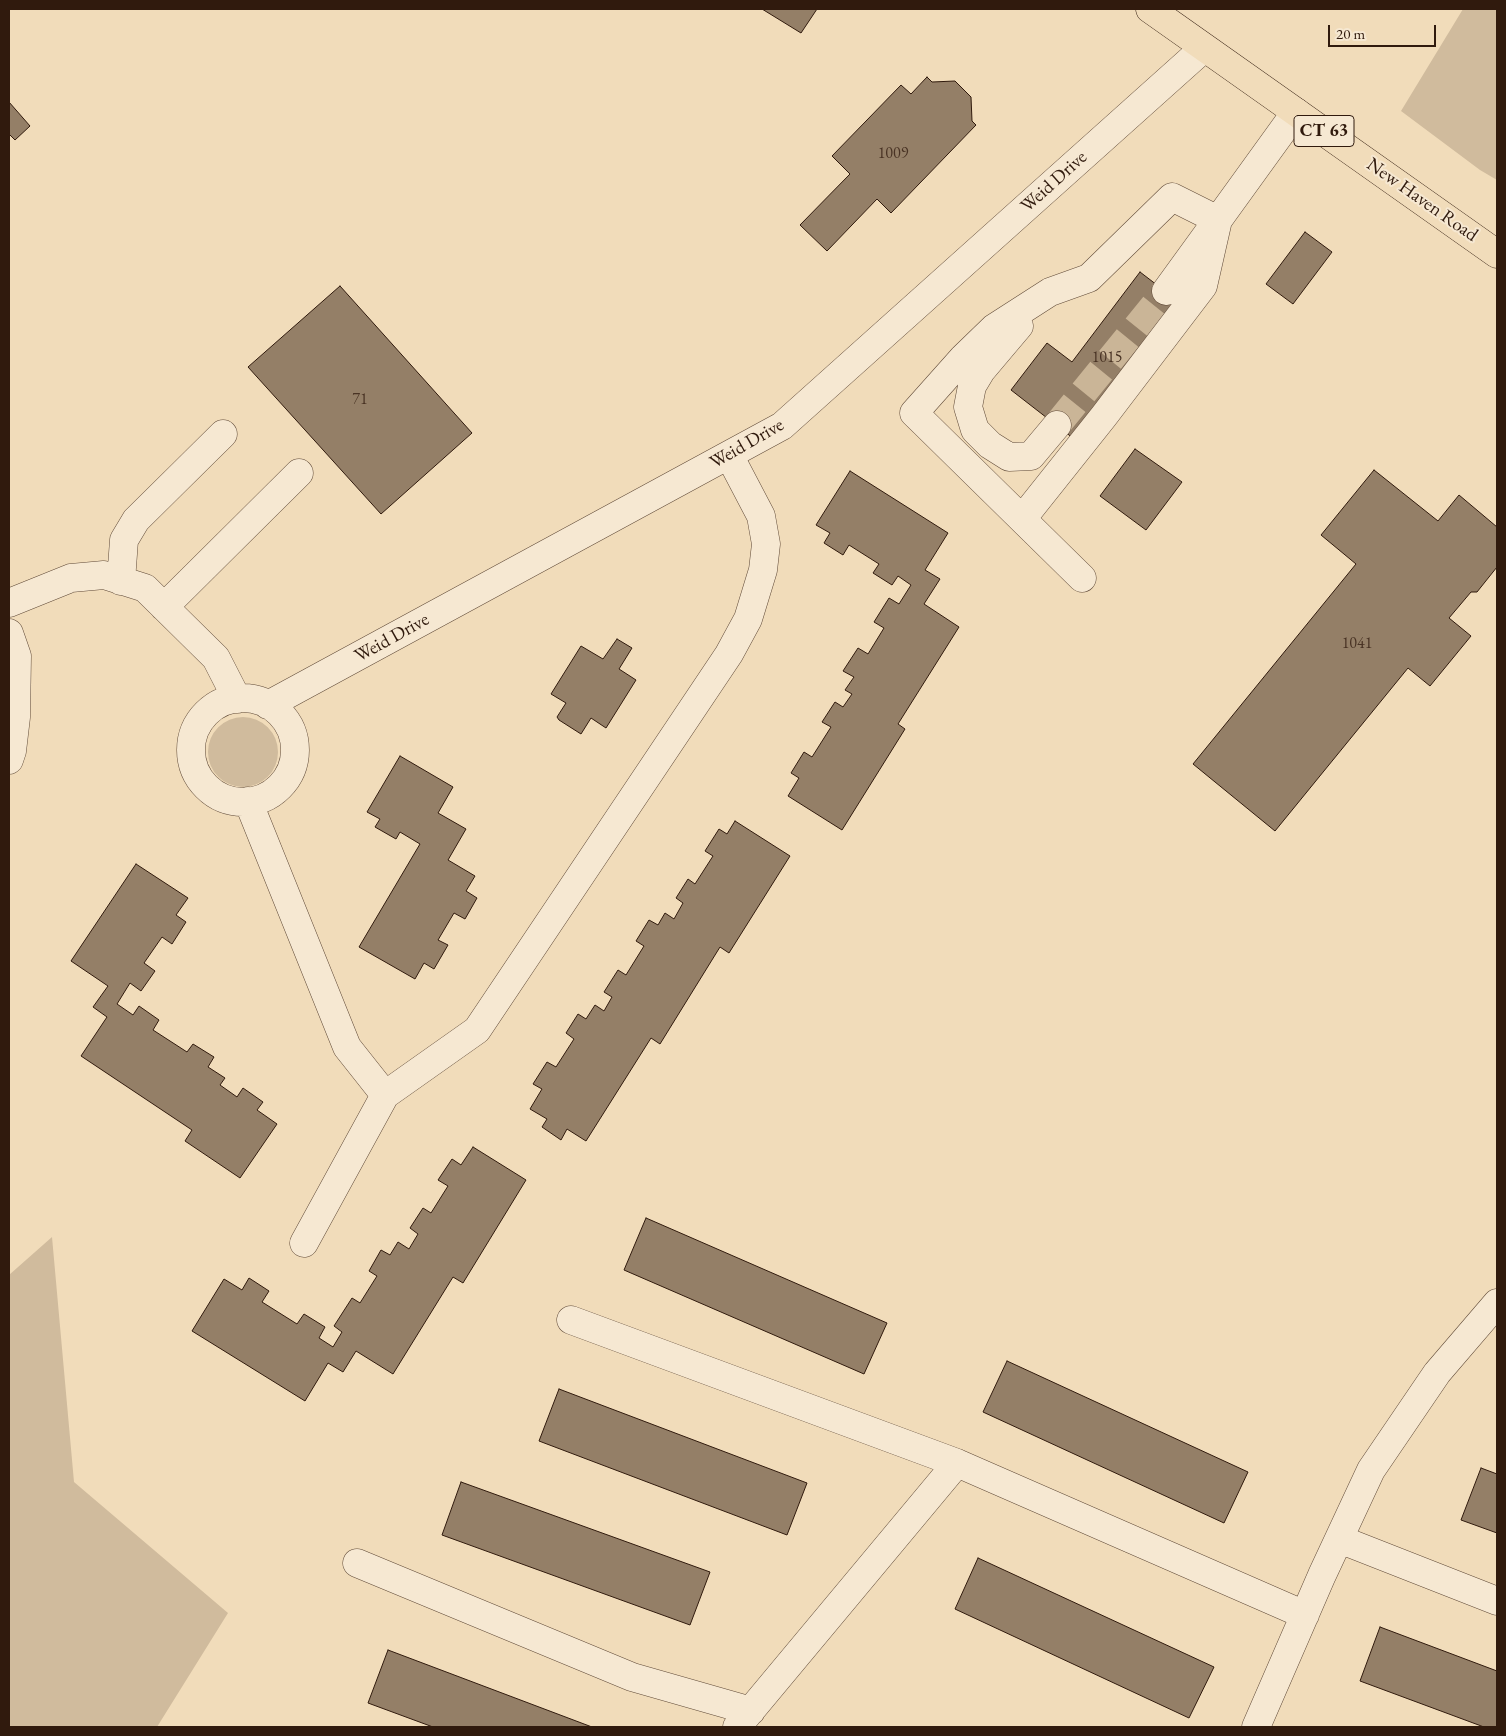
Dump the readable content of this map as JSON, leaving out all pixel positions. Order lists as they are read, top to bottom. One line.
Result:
{"streets":{"main road":["CT 63","New Haven Road"],"street":["Weid Drive"]},"crossings":[["Weid Drive","New Haven Road"]],"house_numbers":["1009","1015","71","1041"],"scale_bar":"20 m"}
